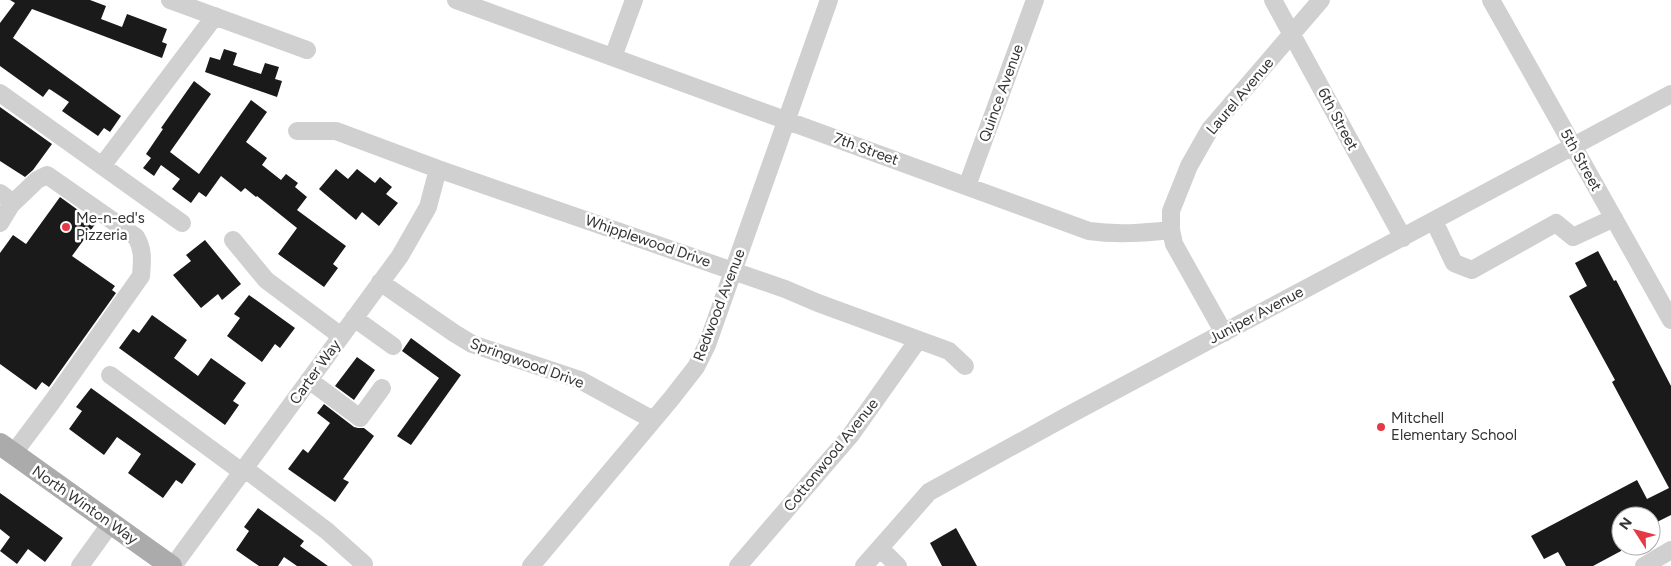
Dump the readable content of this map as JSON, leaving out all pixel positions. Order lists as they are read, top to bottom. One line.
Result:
{"streets":{"main road":["North Winton Way"],"street":["Quince Avenue","Laurel Avenue","6th Street","7th Street","5th Street","Whipplewood Drive","Redwood Avenue","Juniper Avenue","Springwood Drive","Carter Way","Cottonwood Avenue"]},"crossings":[["Quince Avenue","7th Street"],["Laurel Avenue","6th Street"],["Laurel Avenue","7th Street"],["6th Street","Juniper Avenue"],["7th Street","Redwood Avenue"],["5th Street","Juniper Avenue"],["Whipplewood Drive","Redwood Avenue"],["Whipplewood Drive","Carter Way"],["Whipplewood Drive","Cottonwood Avenue"],["Redwood Avenue","Springwood Drive"],["Springwood Drive","Carter Way"],["Carter Way","North Winton Way"]],"places":["Me-n-ed's Pizzeria","Mitchell Elementary School"],"north":"top left"}
